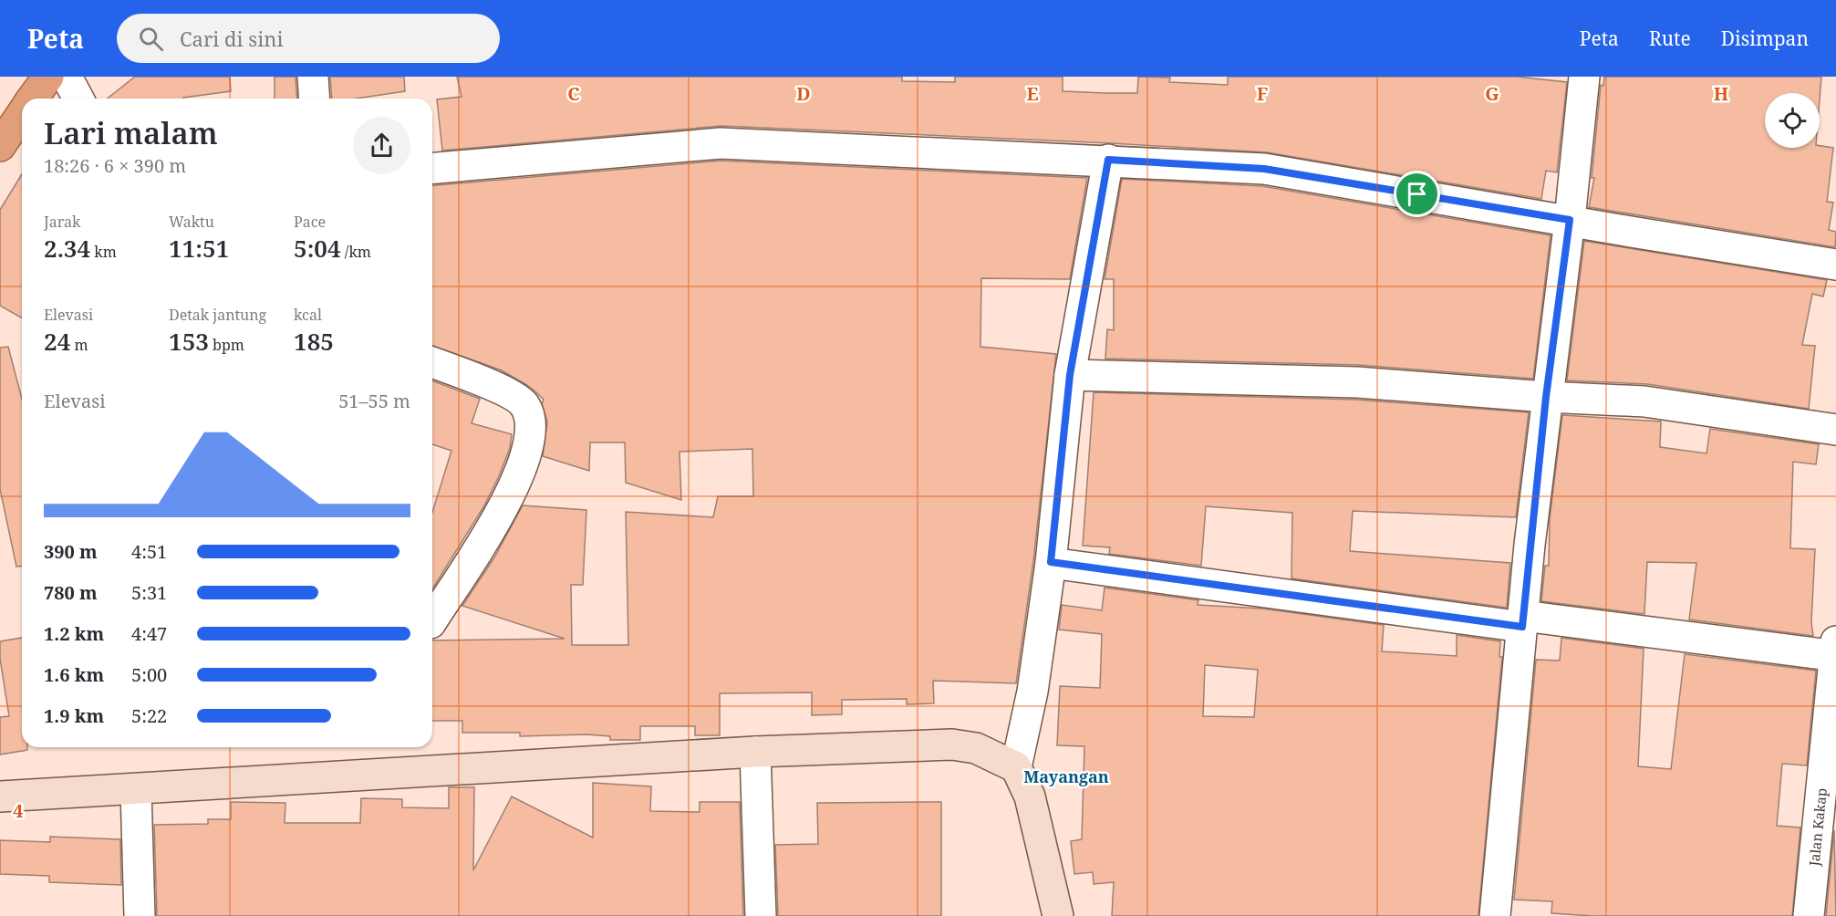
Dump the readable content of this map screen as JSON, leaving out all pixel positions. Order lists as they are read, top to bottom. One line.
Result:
{"streets":{"street":["Jalan Kakap"]},"districts":["Mayangan"],"page":{"header":"Peta","search":"Cari di sini","nav":["Peta","Rute","Disimpan"],"heading":["Lari malam","18:26 · 6 × 390 m"],"stats":[["Jarak","2.34 km"],["Waktu","11:51"],["Pace","5:04 /km"],["Elevasi","24 m"],["Detak jantung","153 bpm"],["kcal","185"]],"chart":["Elevasi","51–55 m"],"list":[{"name":"390 m","note":"4:51"},{"name":"780 m","note":"5:31"},{"name":"1.2 km","note":"4:47"},{"name":"1.6 km","note":"5:00"},{"name":"1.9 km","note":"5:22"}]},"grid":{"columns":["C","D","E","F","G","H"],"rows":["4"]}}
